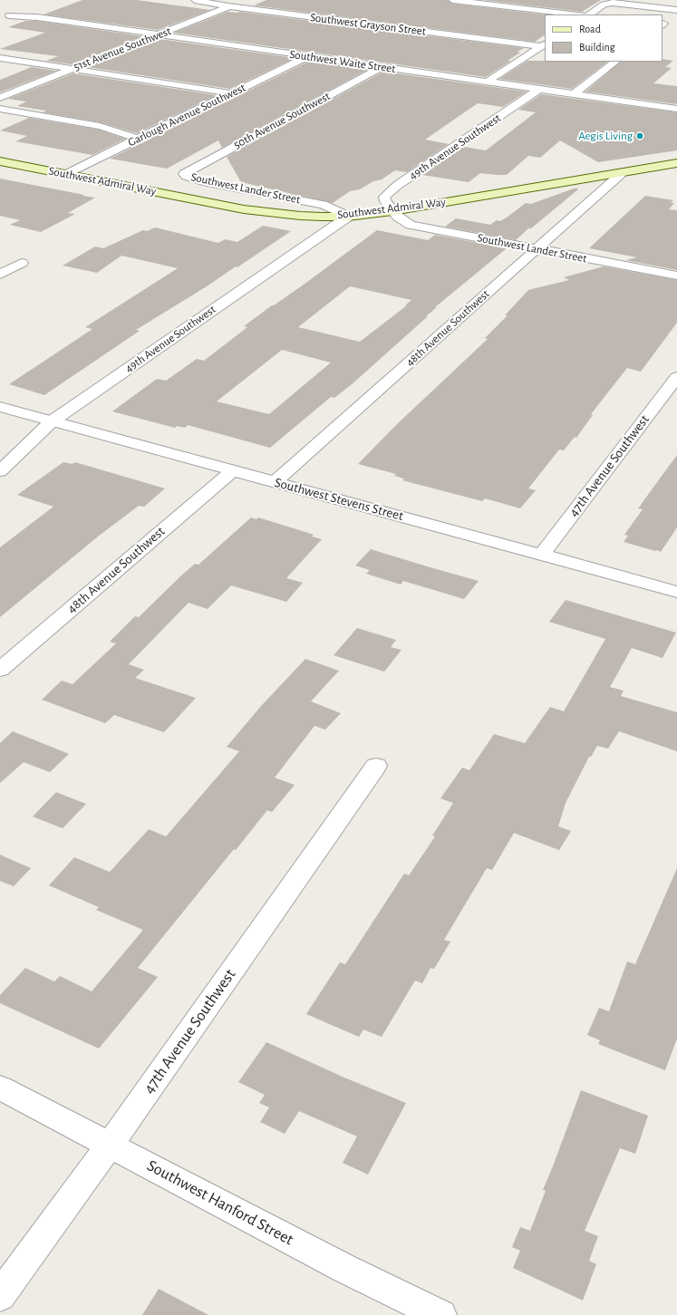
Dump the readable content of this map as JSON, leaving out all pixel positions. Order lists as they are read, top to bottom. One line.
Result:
{"streets":{"main road":["Southwest Admiral Way"],"street":["Southwest Grayson Street","51st Avenue Southwest","Southwest Waite Street","Garlough Avenue Southwest","50th Avenue Southwest","49th Avenue Southwest","Southwest Lander Street","48th Avenue Southwest","47th Avenue Southwest","Southwest Stevens Street","Southwest Hanford Street"]},"crossings":[["Southwest Grayson Street","51st Avenue Southwest"],["51st Avenue Southwest","Southwest Waite Street"],["Southwest Waite Street","Garlough Avenue Southwest"],["Southwest Waite Street","50th Avenue Southwest"],["Southwest Waite Street","49th Avenue Southwest"],["Garlough Avenue Southwest","Southwest Admiral Way"],["50th Avenue Southwest","Southwest Lander Street"],["49th Avenue Southwest","Southwest Admiral Way"],["49th Avenue Southwest","Southwest Lander Street"],["49th Avenue Southwest","Southwest Stevens Street"],["Southwest Admiral Way","Southwest Lander Street"],["Southwest Admiral Way","48th Avenue Southwest"],["Southwest Lander Street","48th Avenue Southwest"],["48th Avenue Southwest","Southwest Stevens Street"],["47th Avenue Southwest","Southwest Stevens Street"],["47th Avenue Southwest","Southwest Hanford Street"]],"places":["Aegis Living"],"legend":["Road","Building"]}
